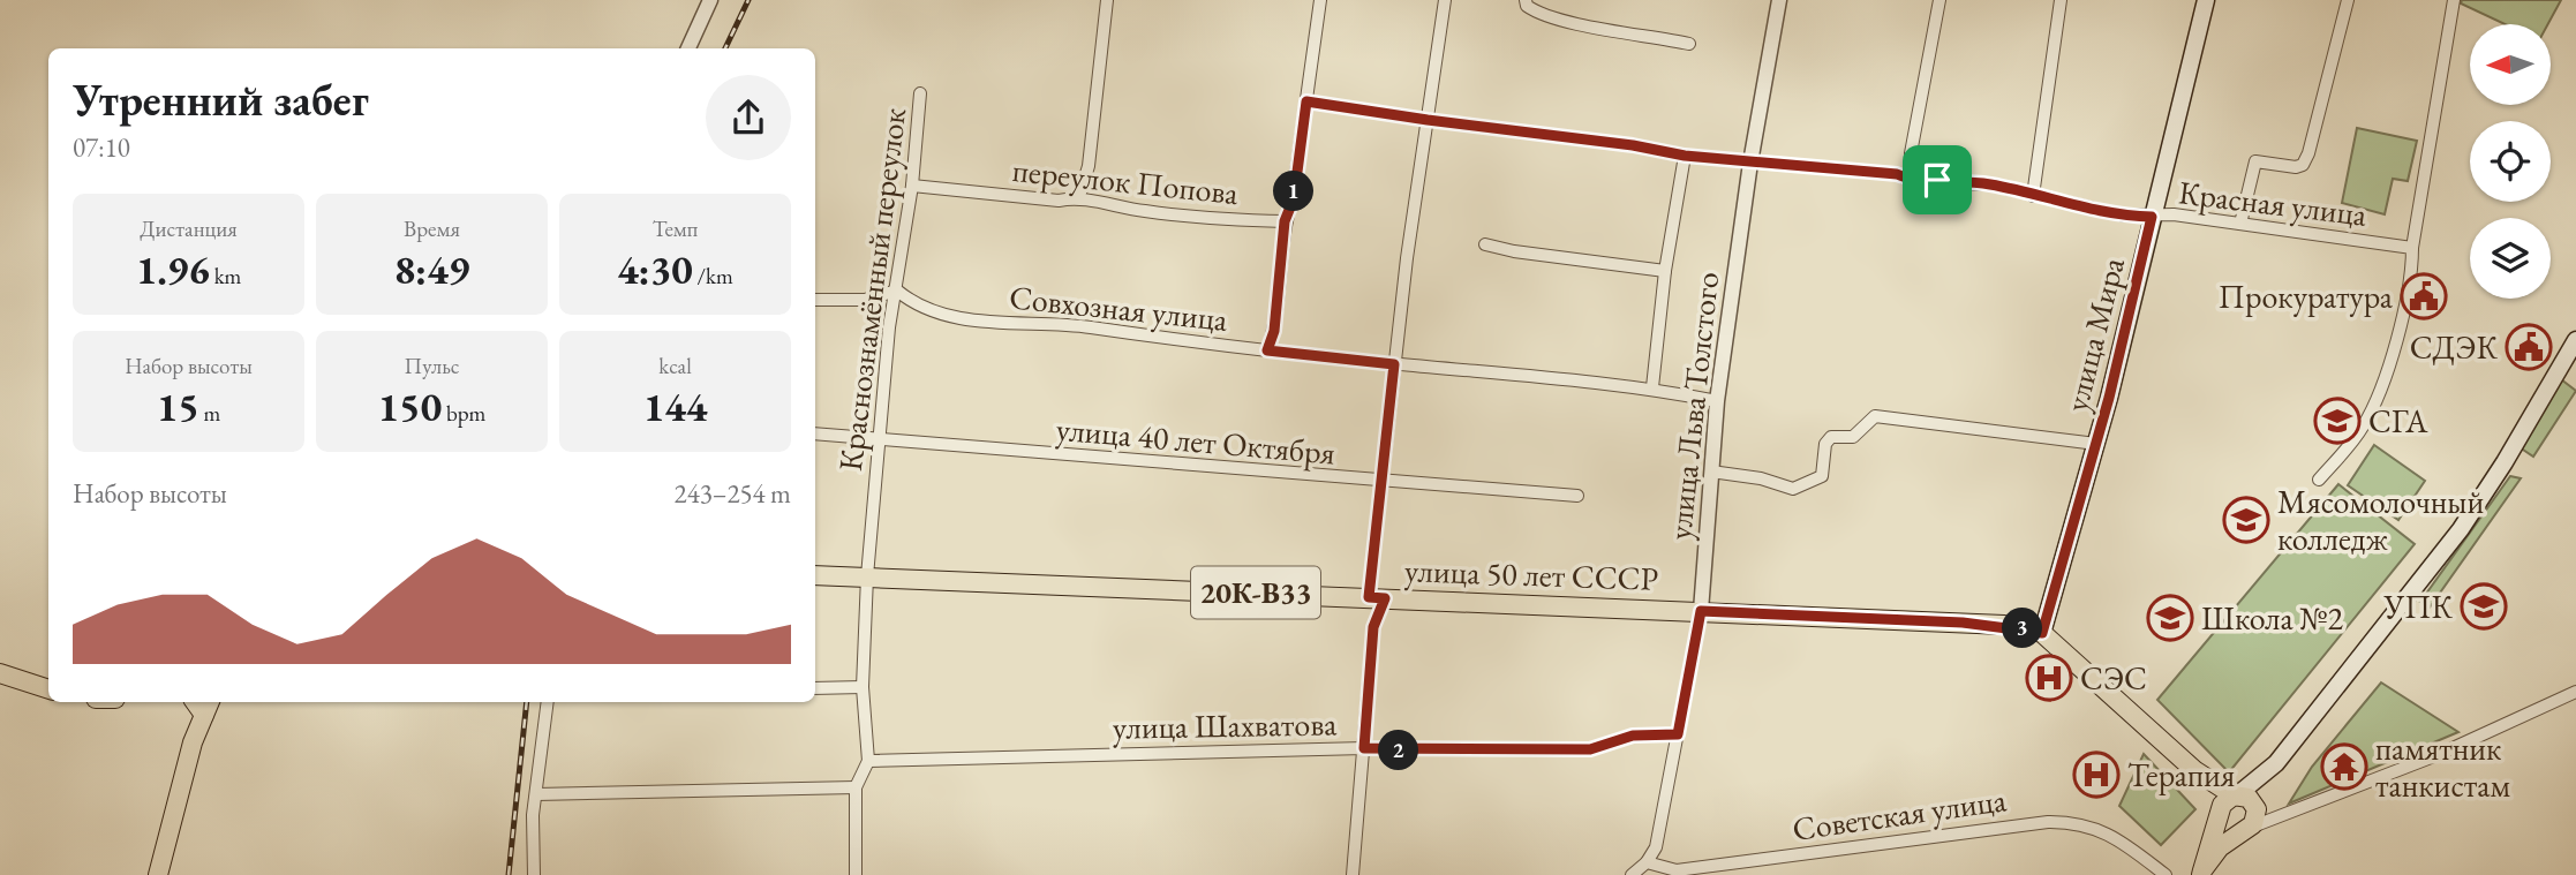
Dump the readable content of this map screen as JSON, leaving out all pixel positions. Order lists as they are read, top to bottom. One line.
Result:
{"streets":{"main road":["улица Мира","улица 50 лет СССР","20К-В33"],"street":["переулок Попова","Красная улица","Краснознамённый переулок","Совхозная улица","улица Льва Толстого","улица 40 лет Октября","улица Шахватова","Советская улица"]},"crossings":[["переулок Попова","Краснознамённый переулок"],["Красная улица","улица Мира"],["Красная улица","улица Льва Толстого"],["Краснознамённый переулок","Совхозная улица"],["Краснознамённый переулок","улица 40 лет Октября"],["Краснознамённый переулок","улица 50 лет СССР"],["Краснознамённый переулок","улица Шахватова"],["Совхозная улица","улица Льва Толстого"],["улица Мира","улица 50 лет СССР"],["улица Льва Толстого","улица 50 лет СССР"],["улица Льва Толстого","улица Шахватова"],["улица Льва Толстого","Советская улица"]],"places":{"public building":["Прокуратура","СДЭК"],"school or university":["СГА","Мясомолочный колледж","УПК","Школа №2"],"hospital":["СЭС","Терапия"],"temple":["памятник танкистам"]},"north":"left","page":{"heading":["Утренний забег","07:10"],"pins":["1","3","2"],"stats":[["Дистанция","1.96 km"],["Время","8:49"],["Темп","4:30 /km"],["Набор высоты","15 m"],["Пульс","150 bpm"],["kcal","144"]],"chart":["Набор высоты","243–254 m"]}}
